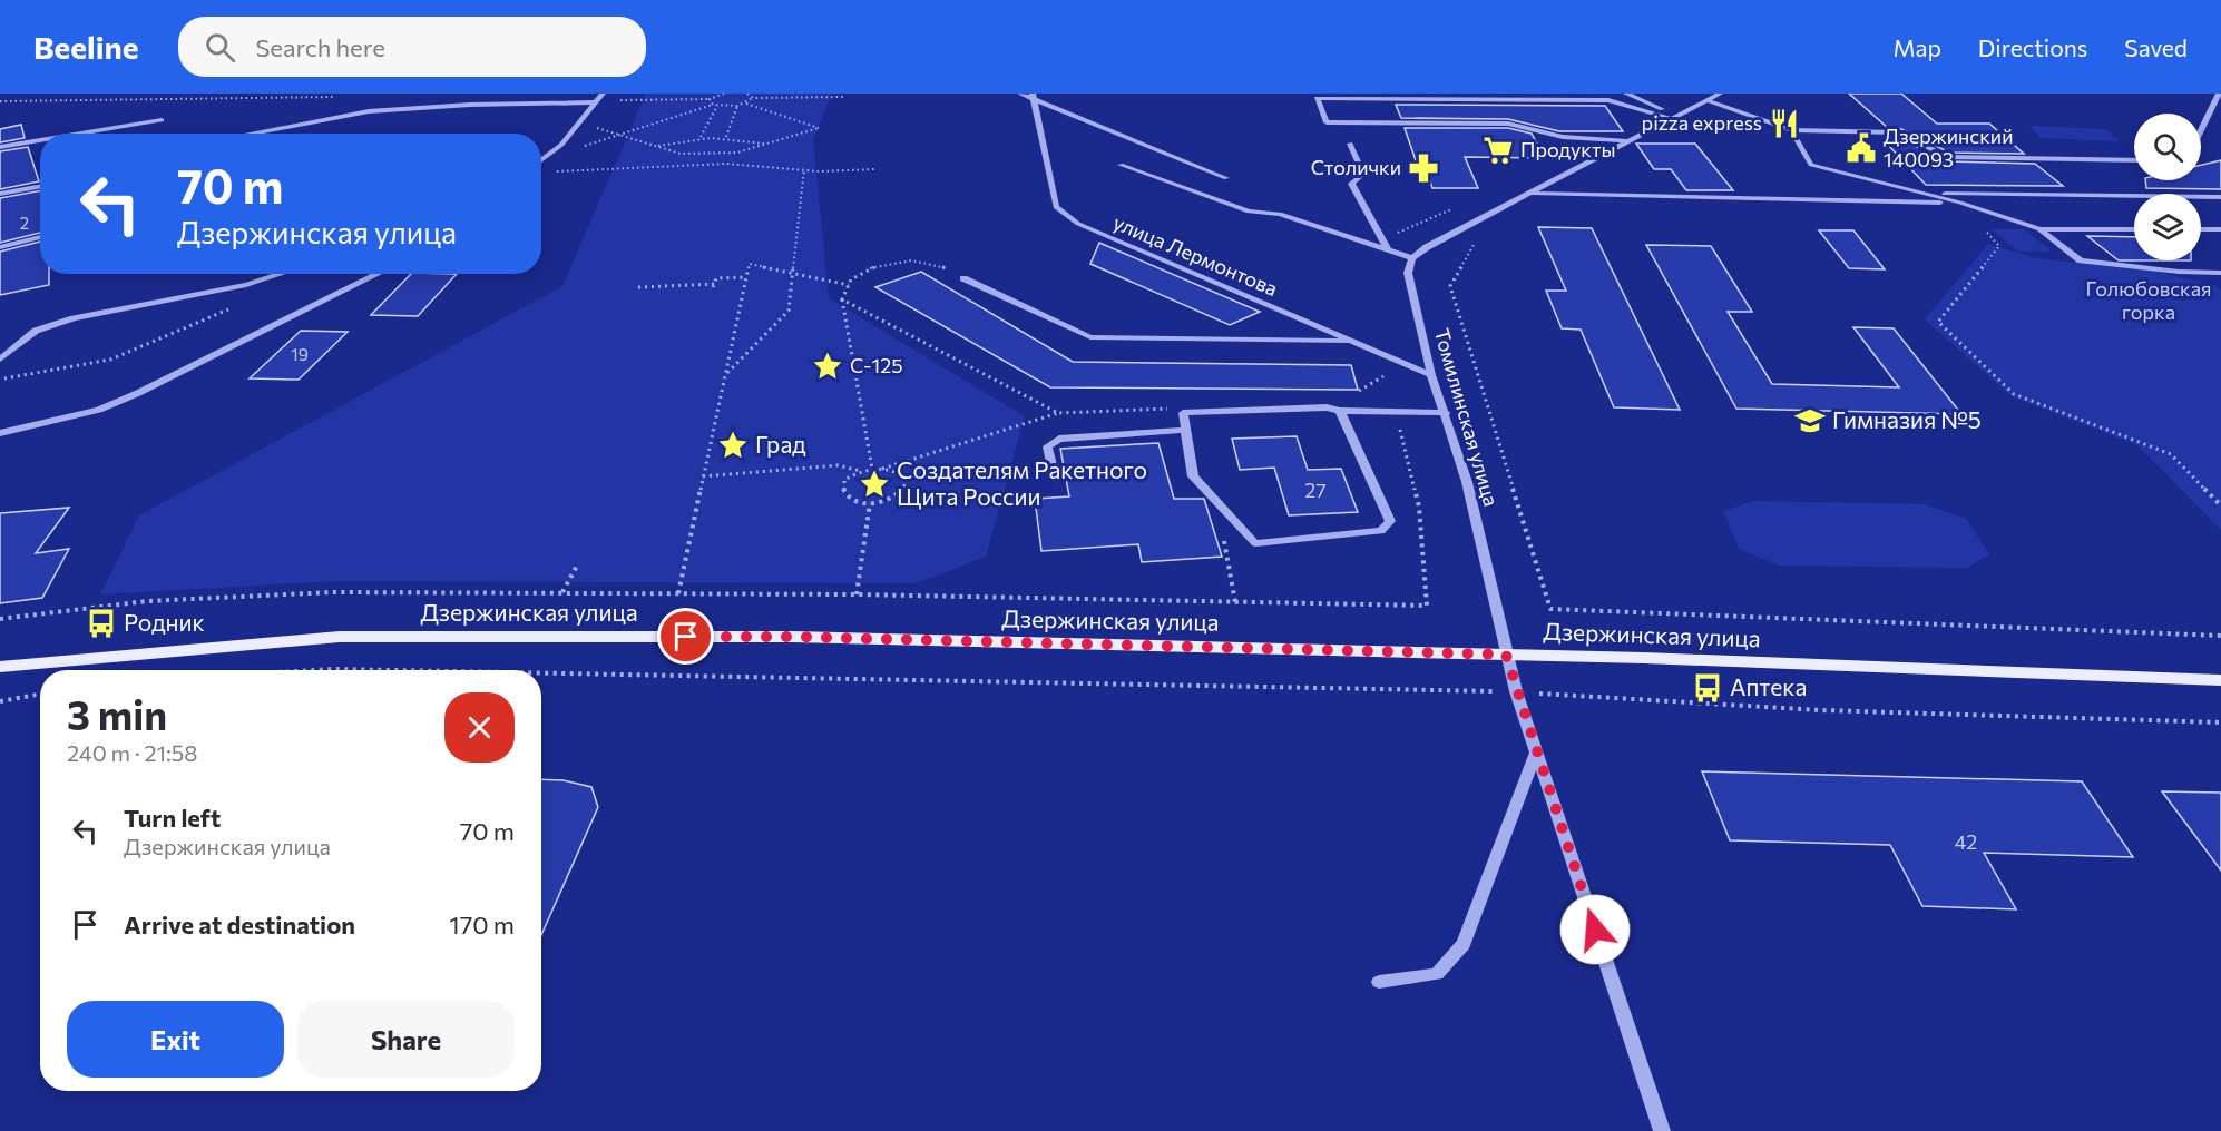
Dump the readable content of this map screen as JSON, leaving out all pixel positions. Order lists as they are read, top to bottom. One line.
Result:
{"streets":{"main road":["Дзержинская улица"],"street":["улица Лермонтова","Томилинская улица"]},"crossings":[["улица Лермонтова","Томилинская улица"],["Томилинская улица","Дзержинская улица"]],"parks":["Голюбовская горка"],"places":{"restaurant":["pizza express"],"public building":["Дзержинский 140093"],"supermarket":["Продукты"],"pharmacy":["Столички"],"place":["С-125","Град","Создателям Ракетного Щита России"],"school or university":["Гимназия №5"],"bus stop":["Родник","Аптека"]},"house_numbers":["2","19","27","42"],"page":{"header":"Beeline","search":"Search here","nav":["Map","Directions","Saved"],"turn":["70 m","Дзержинская улица"],"heading":["3 min","240 m · 21:58"],"list":[{"name":"Turn left","note":"Дзержинская улица","value":"70 m"},{"name":"Arrive at destination","value":"170 m"}],"buttons":["Exit","Share"]}}
